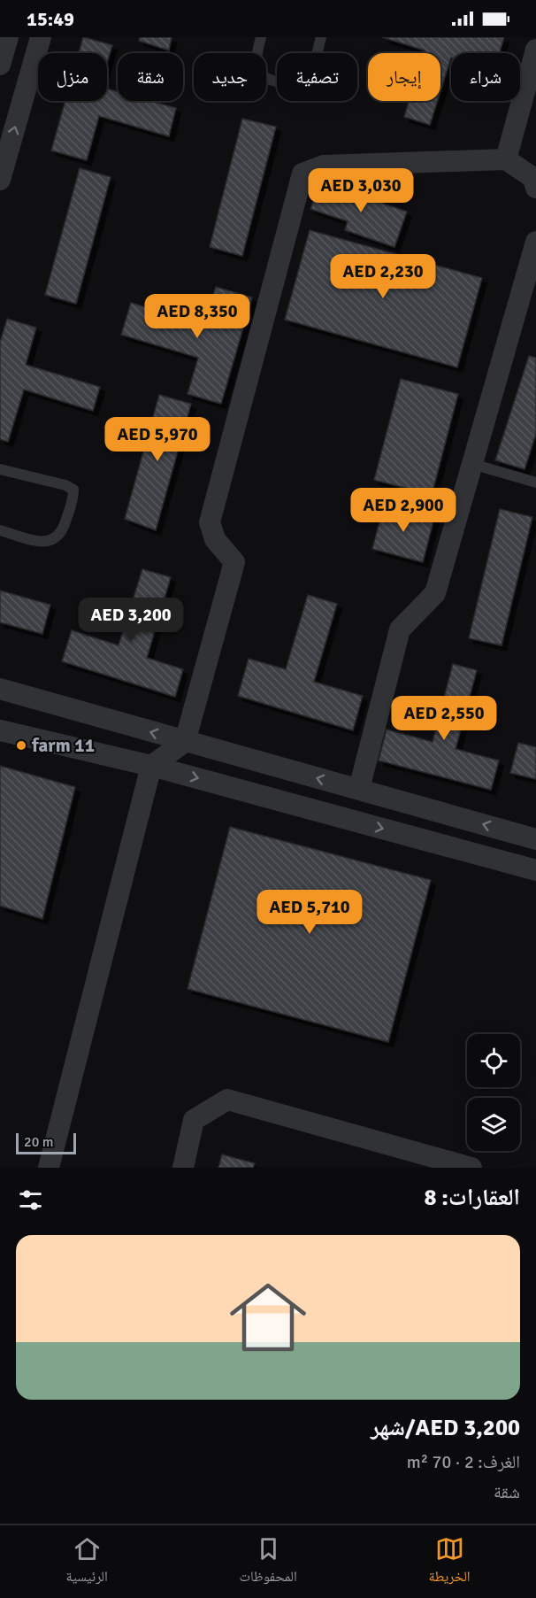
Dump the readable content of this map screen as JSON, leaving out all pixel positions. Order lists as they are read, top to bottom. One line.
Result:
{"places":["farm 11"],"scale_bar":"20 m","page":{"status":"15:49","chip":["شراء","إيجار","تصفية","جديد","شقة","منزل"],"price":["AED 3,030","AED 2,230","AED 8,350","AED 5,970","AED 2,900","AED 3,200","AED 2,550","AED 5,710"],"scale":"20 m","heading":"العقارات: 8","list":[{"name":"AED 3,200/شهر","note":"الغرف: 2 · 70 m² · شقة"}],"tabs":["الخريطة","المحفوظات","الرئيسية"]}}
